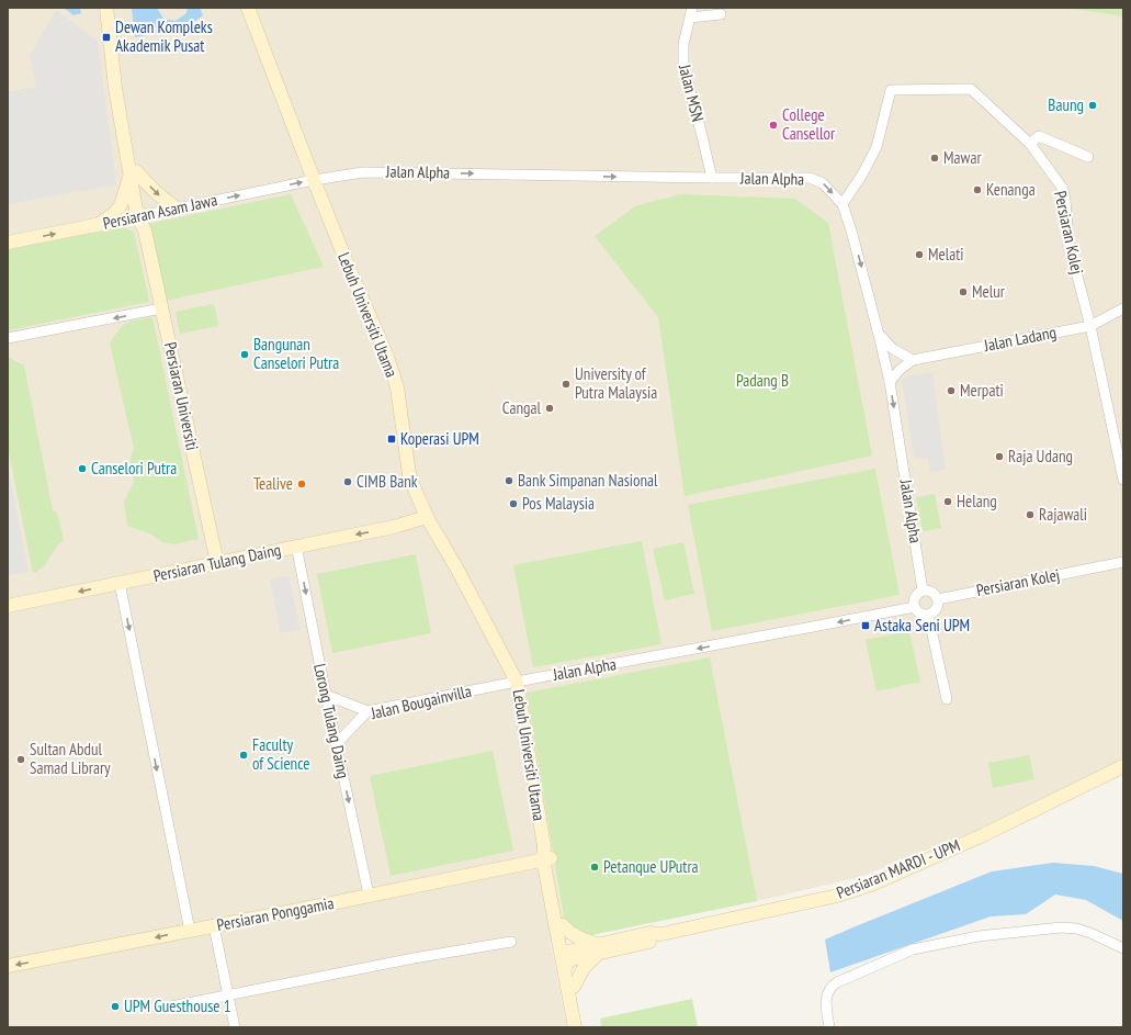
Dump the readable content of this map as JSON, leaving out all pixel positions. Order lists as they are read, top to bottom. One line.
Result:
{"streets":{"street":["Jalan MSN","Jalan Alpha","Persiaran Asam Jawa","Persiaran Kolej","Lebuh Universiti Utama","Jalan Ladang","Persiaran Universiti","Persiaran Tulang Daing","Jalan Bougainvilla","Lorong Tulang Daing","Persiaran MARDI - UPM","Persiaran Ponggamia"]},"crossings":[["Jalan MSN","Jalan Alpha"],["Jalan Alpha","Persiaran Asam Jawa"],["Jalan Alpha","Persiaran Kolej"],["Jalan Alpha","Lebuh Universiti Utama"],["Jalan Alpha","Jalan Ladang"],["Jalan Alpha","Jalan Bougainvilla"],["Persiaran Asam Jawa","Lebuh Universiti Utama"],["Persiaran Asam Jawa","Persiaran Universiti"],["Persiaran Kolej","Jalan Ladang"],["Lebuh Universiti Utama","Persiaran Tulang Daing"],["Lebuh Universiti Utama","Jalan Bougainvilla"],["Lebuh Universiti Utama","Persiaran MARDI - UPM"],["Lebuh Universiti Utama","Persiaran Ponggamia"],["Persiaran Universiti","Persiaran Tulang Daing"],["Persiaran Tulang Daing","Lorong Tulang Daing"],["Jalan Bougainvilla","Lorong Tulang Daing"],["Lorong Tulang Daing","Persiaran Ponggamia"]],"one_way":["Persiaran Tulang Daing","Lorong Tulang Daing"],"parks":["Padang B"],"places":{"transit":["Dewan Kompleks Akademik Pusat","Koperasi UPM","Astaka Seni UPM"],"other":["Baung","College Cansellor","Mawar","Kenanga","Melati","Melur","Bangunan Canselori Putra","University of Putra Malaysia","Merpati","Cangal","Raja Udang","Canselori Putra","Bank Simpanan Nasional","CIMB Bank","Tealive","Helang","Pos Malaysia","Rajawali","Faculty of Science","Sultan Abdul Samad Library","Petanque UPutra","UPM Guesthouse 1"]}}
